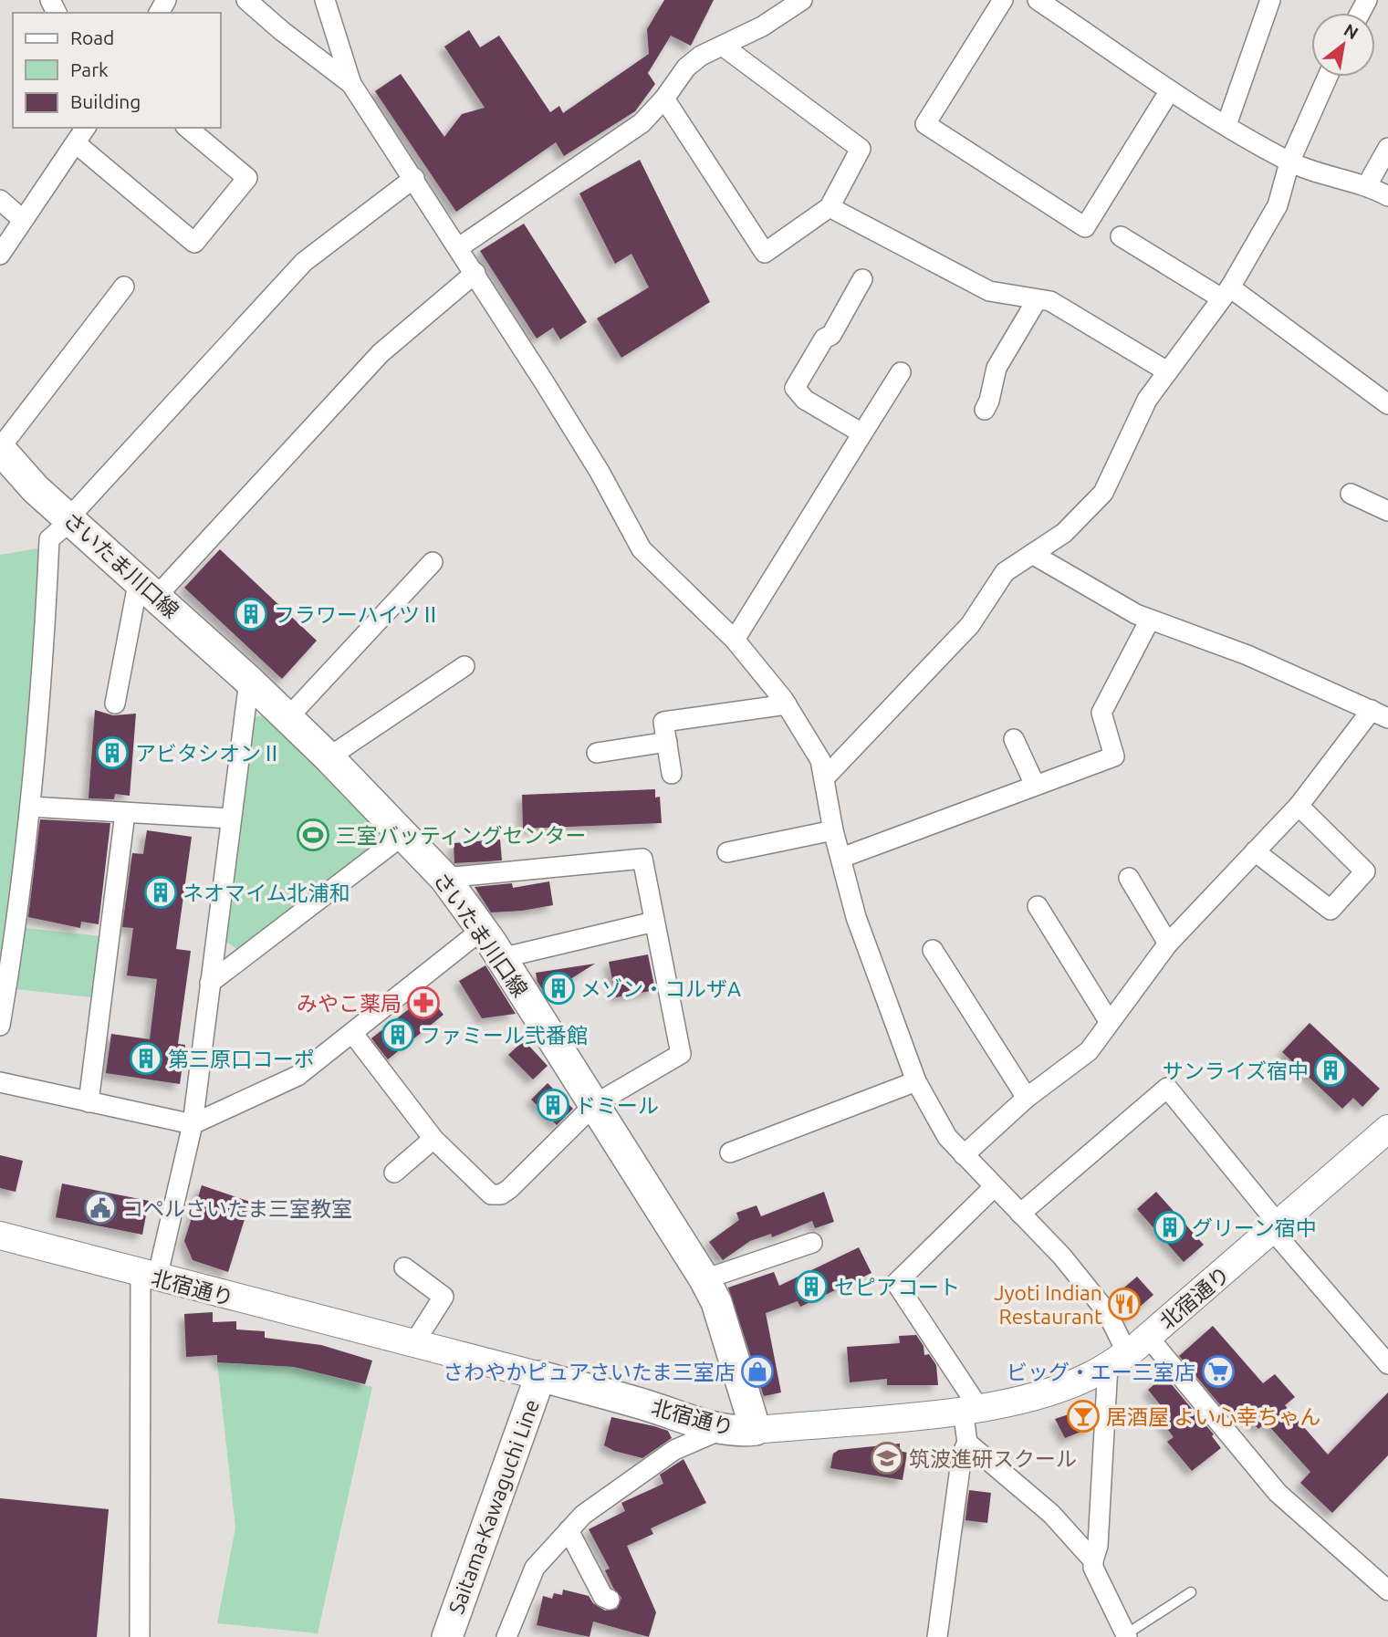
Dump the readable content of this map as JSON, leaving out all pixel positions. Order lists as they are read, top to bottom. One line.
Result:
{"streets":{"main road":["さいたま川口線","北宿通り","Saitama-Kawaguchi Line"]},"crossings":[["さいたま川口線","北宿通り"],["北宿通り","Saitama-Kawaguchi Line"]],"places":{"building":["フラワーハイツⅡ","アビタシオンⅡ","ネオマイム北浦和","メゾン・コルザA","ファミール弐番館","第三原口コーポ","サンライズ宿中","ドミール","グリーン宿中","セピアコート"],"sports":["三室バッティングセンター"],"pharmacy":["みやこ薬局"],"public building":["コペルさいたま三室教室"],"restaurant":["Jyoti Indian Restaurant"],"shop":["さわやかピュアさいたま三室店"],"supermarket":["ビッグ・エー三室店"],"bar":["居酒屋 よい心幸ちゃん"],"school or university":["筑波進研スクール"]},"legend":["Road","Park","Building"],"north":"top right"}
